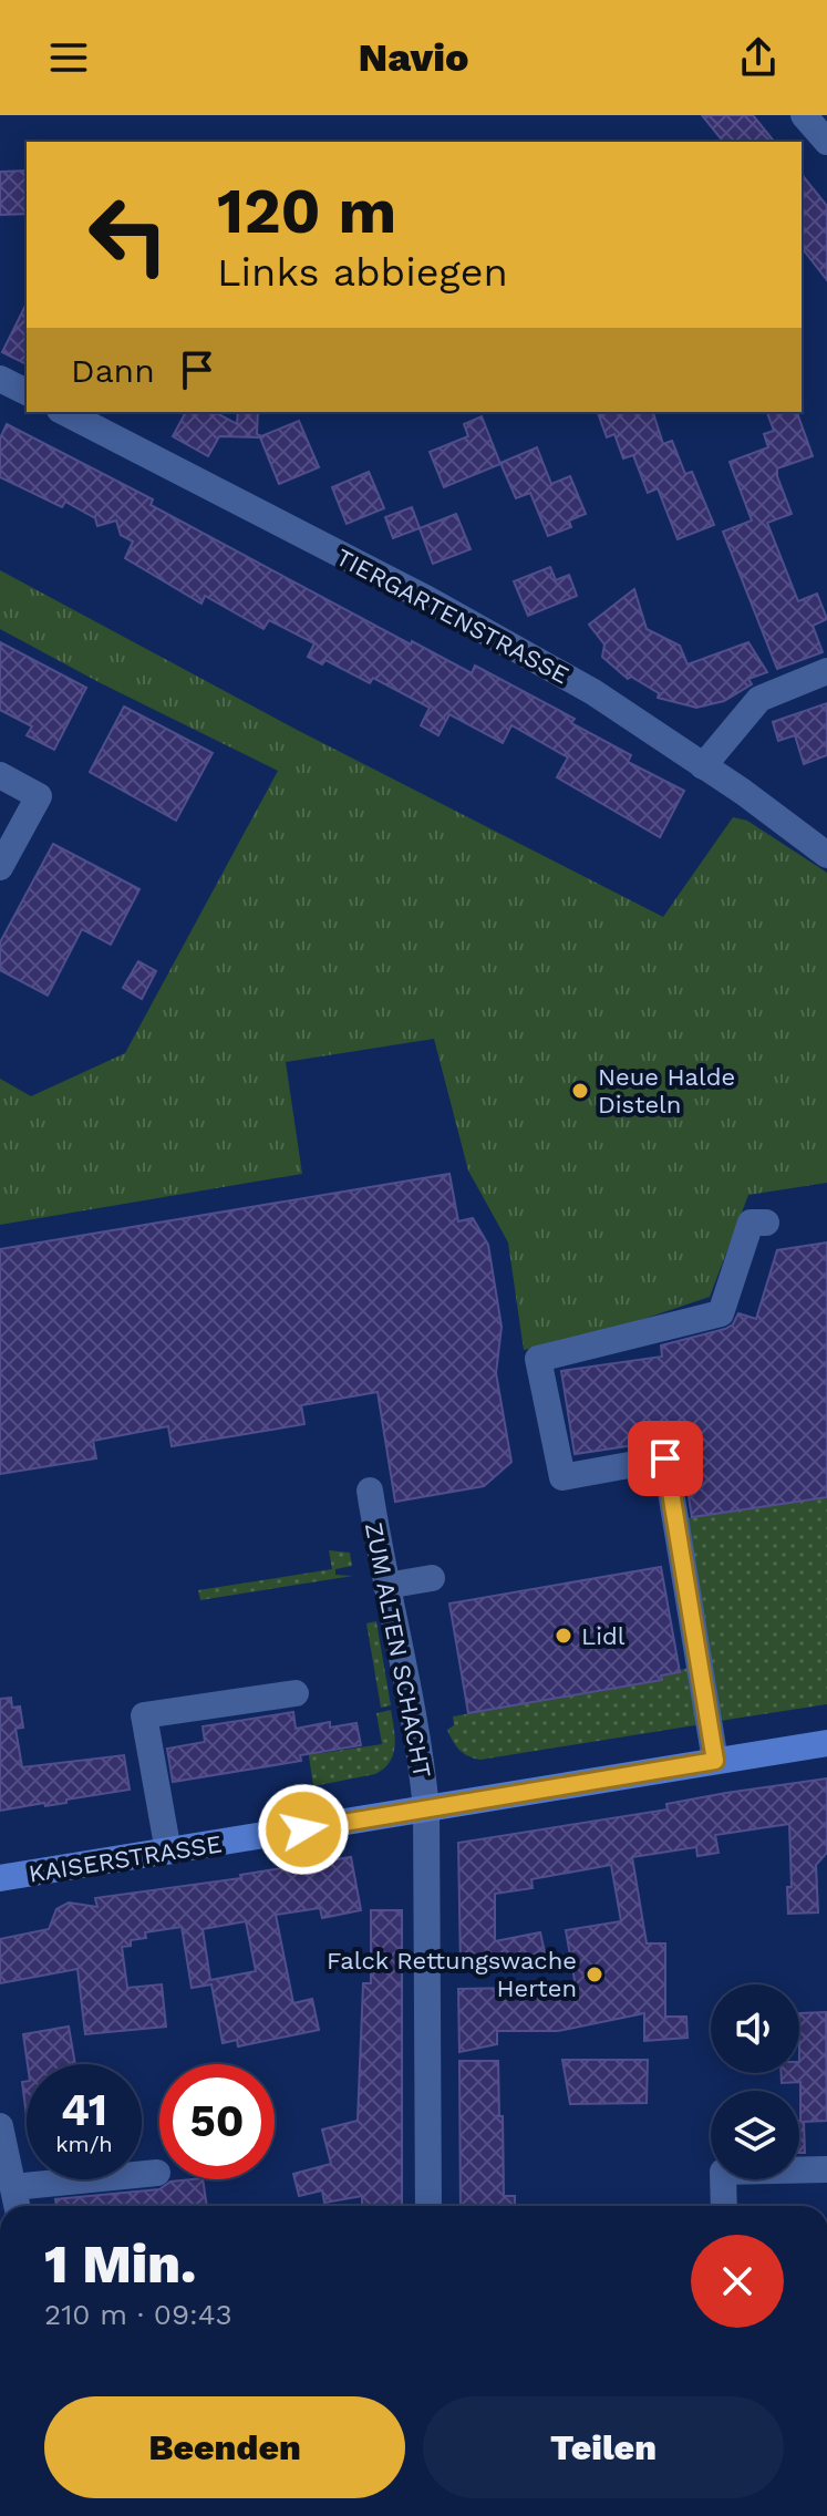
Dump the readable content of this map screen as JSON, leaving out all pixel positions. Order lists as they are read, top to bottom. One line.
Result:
{"streets":{"main road":["KAISERSTRASSE"],"street":["TIERGARTENSTRASSE","ZUM ALTEN SCHACHT"]},"crossings":[["ZUM ALTEN SCHACHT","KAISERSTRASSE"]],"places":["Neue Halde Disteln","Lidl","Falck Rettungswache Herten"],"page":{"header":"Navio","turn":["120 m","Links abbiegen"],"then":"Dann","speed":"41 km/h","limit":"50","heading":["1 Min.","210 m · 09:43"],"buttons":["Beenden","Teilen"]}}
